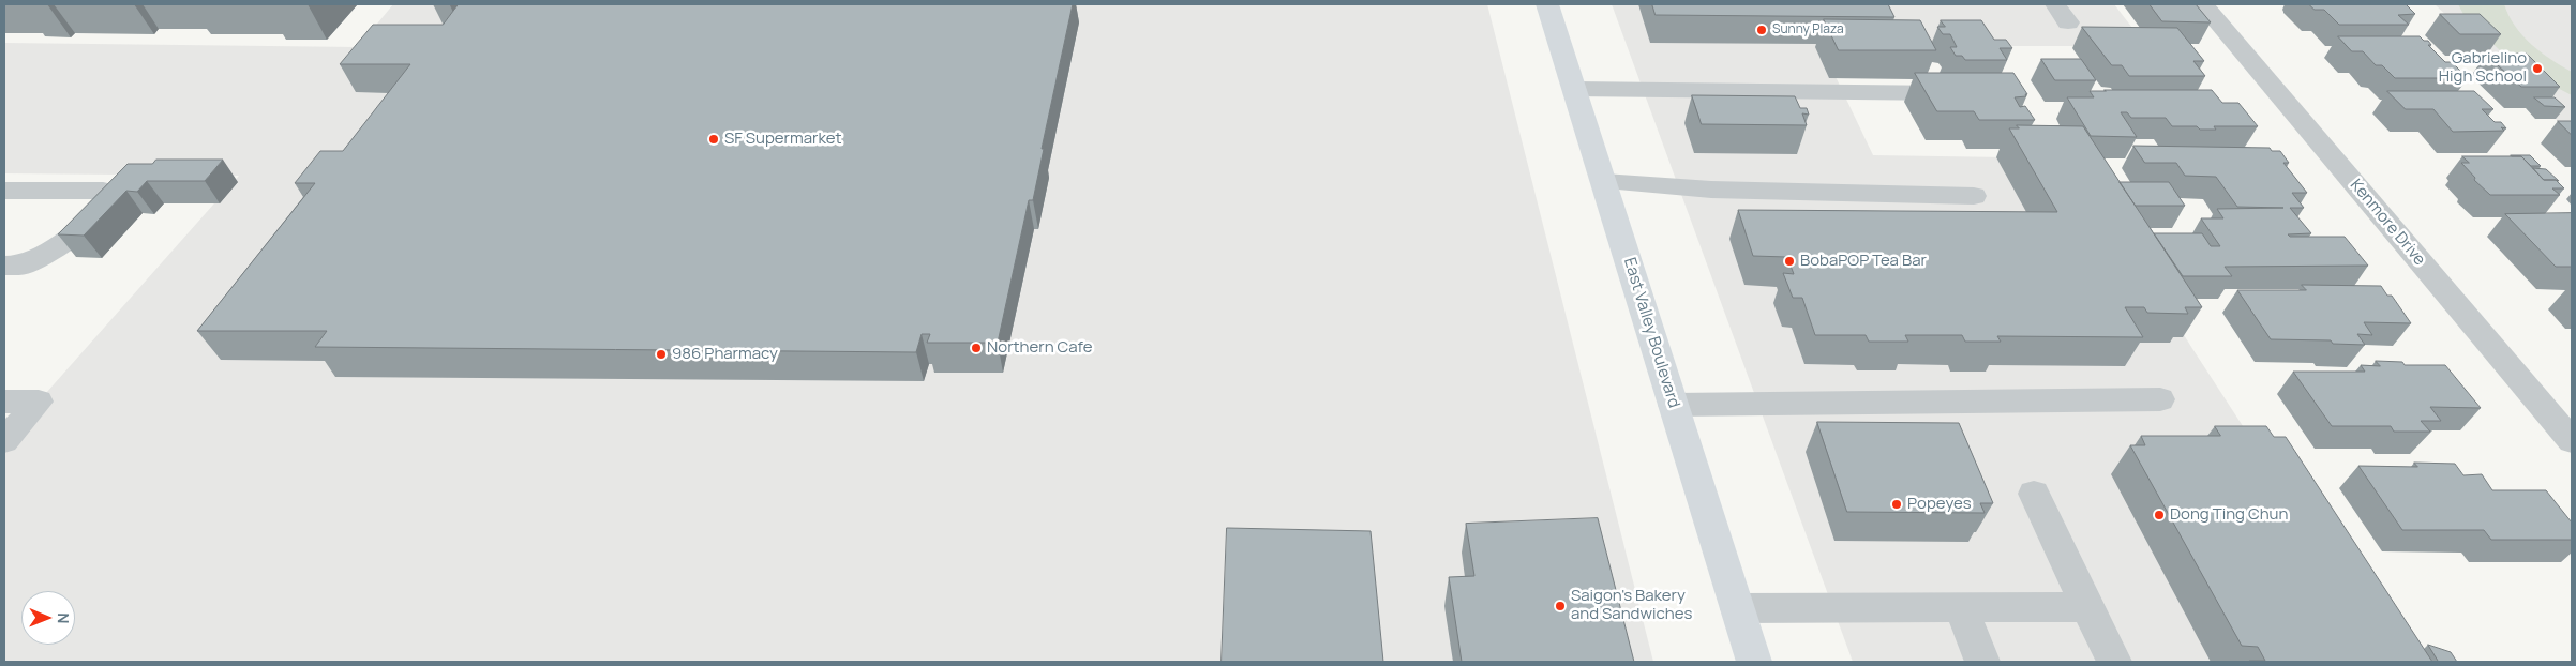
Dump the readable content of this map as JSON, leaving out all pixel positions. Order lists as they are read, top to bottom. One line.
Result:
{"streets":{"main road":["East Valley Boulevard"],"street":["Kenmore Drive"]},"places":["Sunny Plaza","Gabrielino High School","SF Supermarket","BobaPOP Tea Bar","Northern Cafe","986 Pharmacy","Popeyes","Dong Ting Chun","Saigon's Bakery and Sandwiches"],"north":"right"}
